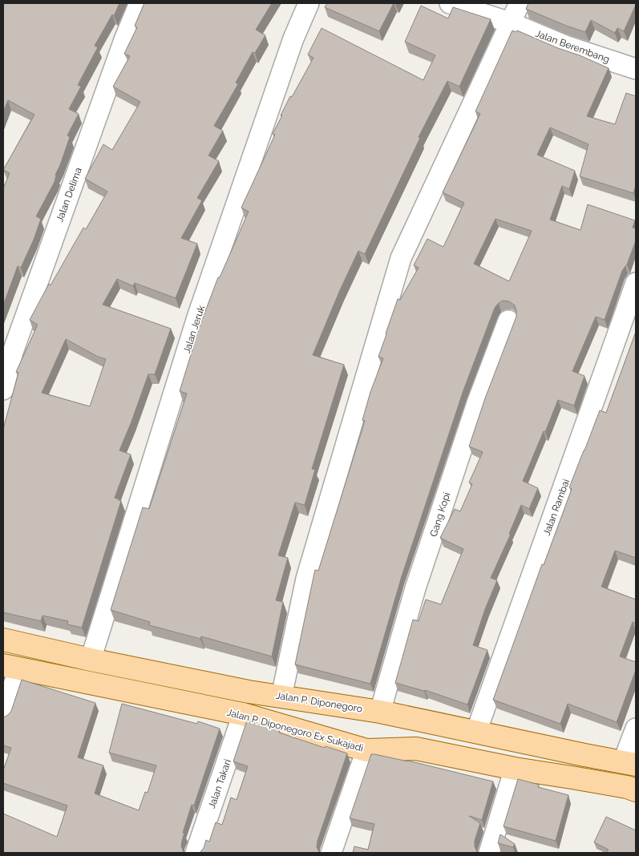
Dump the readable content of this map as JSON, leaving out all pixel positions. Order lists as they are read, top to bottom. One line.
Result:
{"streets":{"main road":["Jalan P. Diponegoro","Jalan P. Diponegoro Ex Sukajadi"],"street":["Jalan Berembang","Jalan Delima","Jalan Jeruk","Jalan Rambai","Gang Kopi","Jalan Takari"]},"crossings":[["Jalan Jeruk","Jalan P. Diponegoro"],["Jalan Rambai","Jalan P. Diponegoro"],["Gang Kopi","Jalan P. Diponegoro"],["Jalan P. Diponegoro Ex Sukajadi","Jalan Takari"]]}
